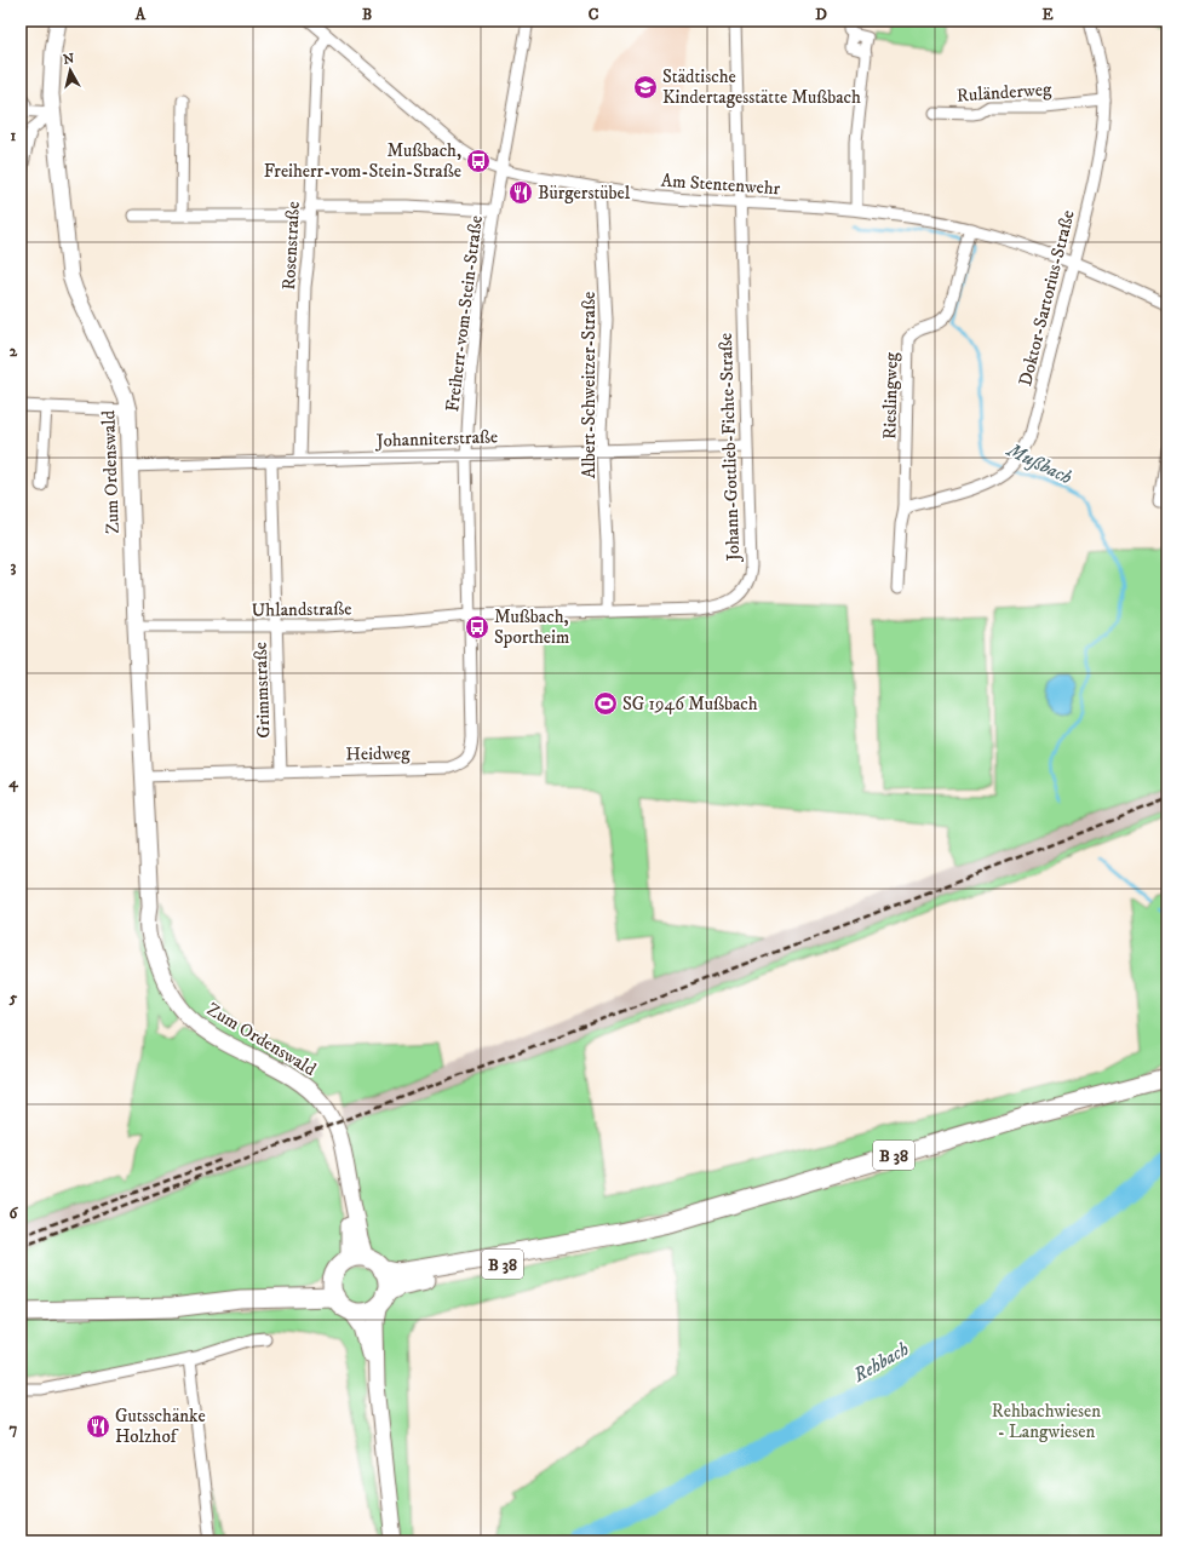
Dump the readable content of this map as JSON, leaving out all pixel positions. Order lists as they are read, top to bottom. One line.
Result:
{"streets":{"main road":["B 38"],"street":["Ruländerweg","Am Stentenwehr","Rosenstraße","Doktor-Sartorius-Straße","Freiherr-vom-Stein-Straße","Albert-Schweitzer-Straße","Rieslingweg","Johanniterstraße","Johann-Gottlieb-Fichte-Straße","Zum Ordenswald","Uhlandstraße","Grimmstraße","Heidweg"]},"crossings":[["Ruländerweg","Doktor-Sartorius-Straße"],["Am Stentenwehr","Rosenstraße"],["Am Stentenwehr","Doktor-Sartorius-Straße"],["Am Stentenwehr","Freiherr-vom-Stein-Straße"],["Am Stentenwehr","Albert-Schweitzer-Straße"],["Am Stentenwehr","Rieslingweg"],["Am Stentenwehr","Johann-Gottlieb-Fichte-Straße"],["Rosenstraße","Johanniterstraße"],["Doktor-Sartorius-Straße","Rieslingweg"],["Freiherr-vom-Stein-Straße","Johanniterstraße"],["Freiherr-vom-Stein-Straße","Johann-Gottlieb-Fichte-Straße"],["Freiherr-vom-Stein-Straße","Uhlandstraße"],["Freiherr-vom-Stein-Straße","Heidweg"],["Albert-Schweitzer-Straße","Johanniterstraße"],["Albert-Schweitzer-Straße","Johann-Gottlieb-Fichte-Straße"],["Johanniterstraße","Johann-Gottlieb-Fichte-Straße"],["Johanniterstraße","Zum Ordenswald"],["Johanniterstraße","Grimmstraße"],["Johann-Gottlieb-Fichte-Straße","Uhlandstraße"],["Johann-Gottlieb-Fichte-Straße","Heidweg"],["Zum Ordenswald","Uhlandstraße"],["Zum Ordenswald","Heidweg"],["Zum Ordenswald","B 38"],["Uhlandstraße","Grimmstraße"],["Uhlandstraße","Heidweg"],["Grimmstraße","Heidweg"]],"water":["Mußbach","Rehbach"],"parks":["Rehbachwiesen - Langwiesen"],"places":{"school or university":["Städtische Kindertagesstätte Mußbach"],"bus stop":["Mußbach, Freiherr-vom-Stein-Straße","Mußbach, Sportheim"],"restaurant":["Bürgerstübel","Gutsschänke Holzhof"],"sports":["SG 1946 Mußbach"]},"north":"top","grid":{"columns":["A","B","C","D","E"],"rows":["1","2","3","4","5","6","7"]}}
